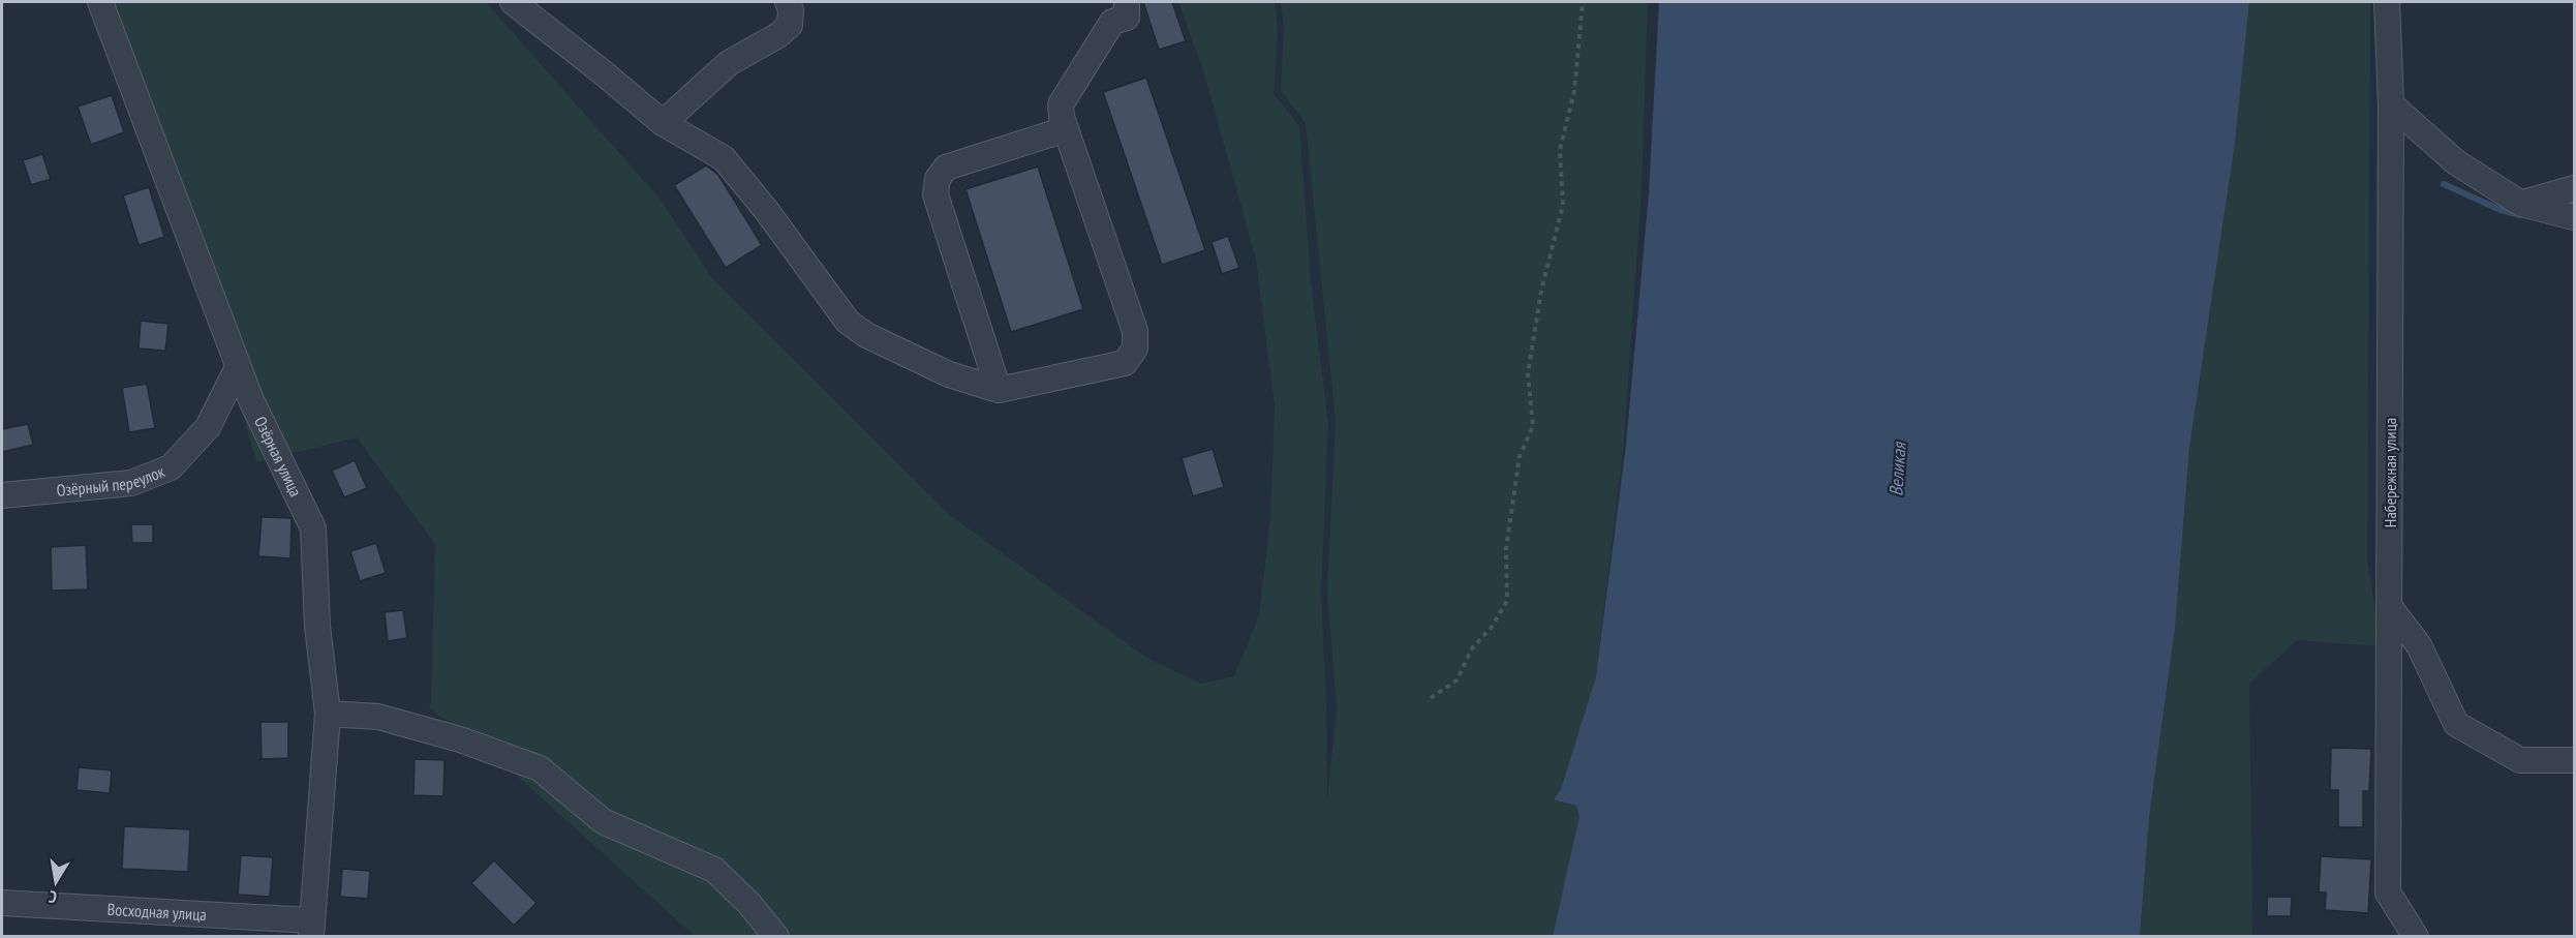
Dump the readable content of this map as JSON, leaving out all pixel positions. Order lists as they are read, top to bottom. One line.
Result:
{"streets":{"street":["Озёрная улица","Набережная улица","Озёрный переулок","Восходная улица"]},"crossings":[["Озёрная улица","Озёрный переулок"],["Озёрная улица","Восходная улица"]],"water":["Великая"],"north":"bottom"}
